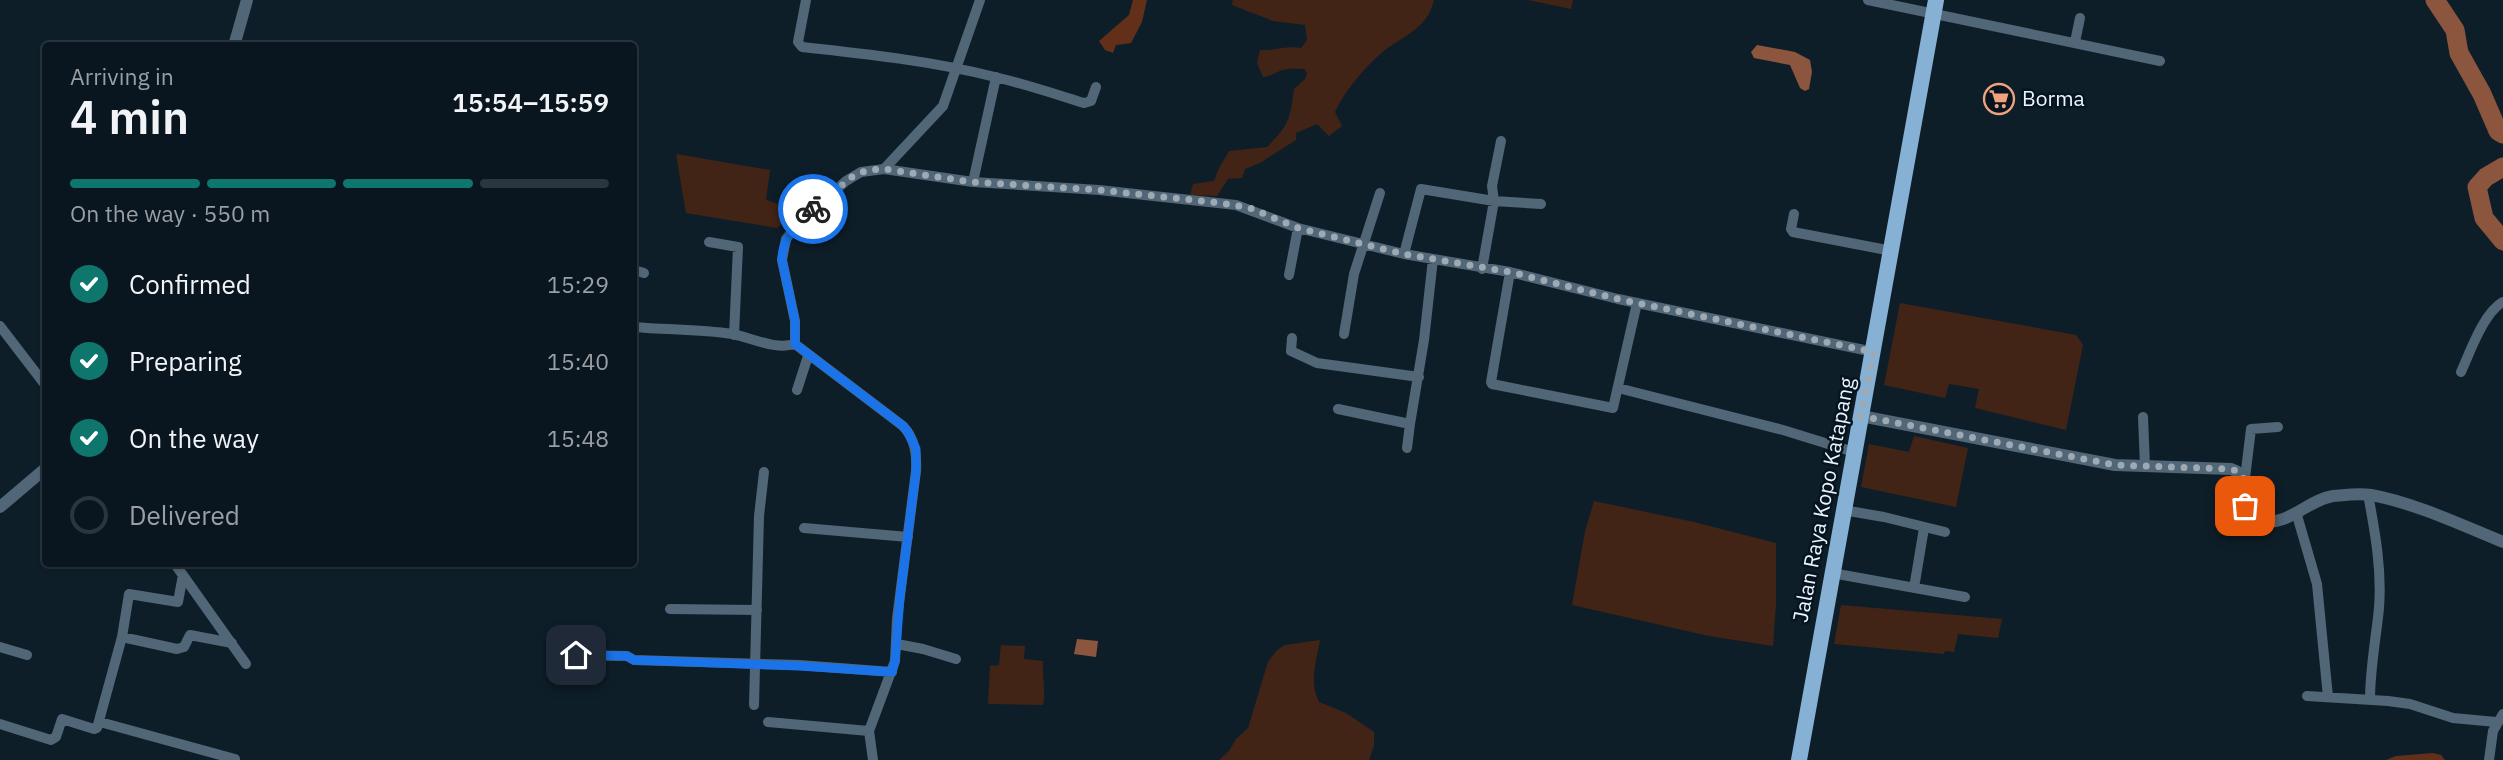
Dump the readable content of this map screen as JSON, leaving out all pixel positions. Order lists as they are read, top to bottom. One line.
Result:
{"streets":{"main road":["Jalan Raya Kopo Katapang"]},"places":{"supermarket":["Borma"]},"page":{"heading":["4 min","Arriving in","15:54–15:59"],"bar":"On the way · 550 m","list":[["Confirmed","15:29"],["Preparing","15:40"],["On the way","15:48"],"Delivered"]}}
